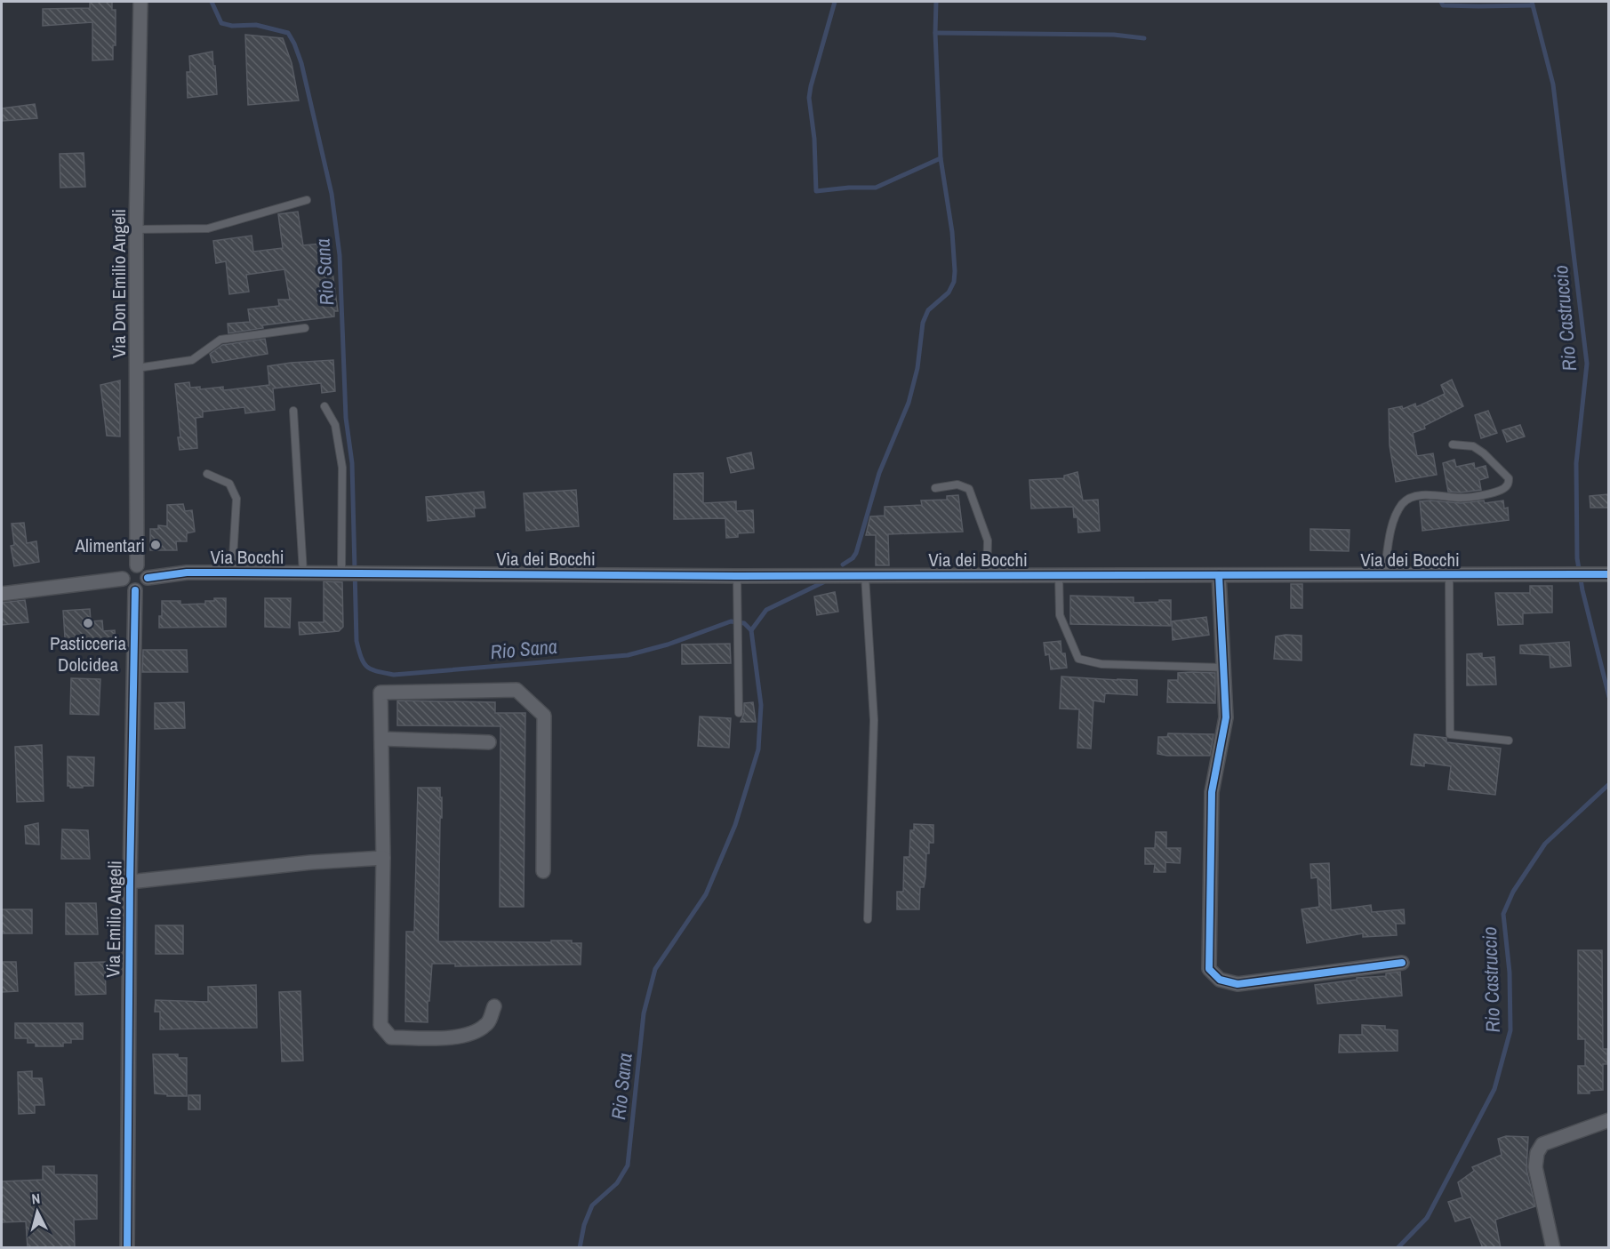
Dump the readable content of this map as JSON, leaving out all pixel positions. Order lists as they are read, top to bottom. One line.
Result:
{"streets":{"street":["Via Don Emilio Angeli","Via Bocchi","Via dei Bocchi","Via Emilio Angeli"]},"crossings":[["Via Don Emilio Angeli","Via Bocchi"],["Via Don Emilio Angeli","Via Emilio Angeli"],["Via Bocchi","Via dei Bocchi"],["Via Bocchi","Via Emilio Angeli"]],"water":["Rio Sana","Rio Castruccio"],"places":["Alimentari","Pasticceria Dolcidea"],"north":"top"}
